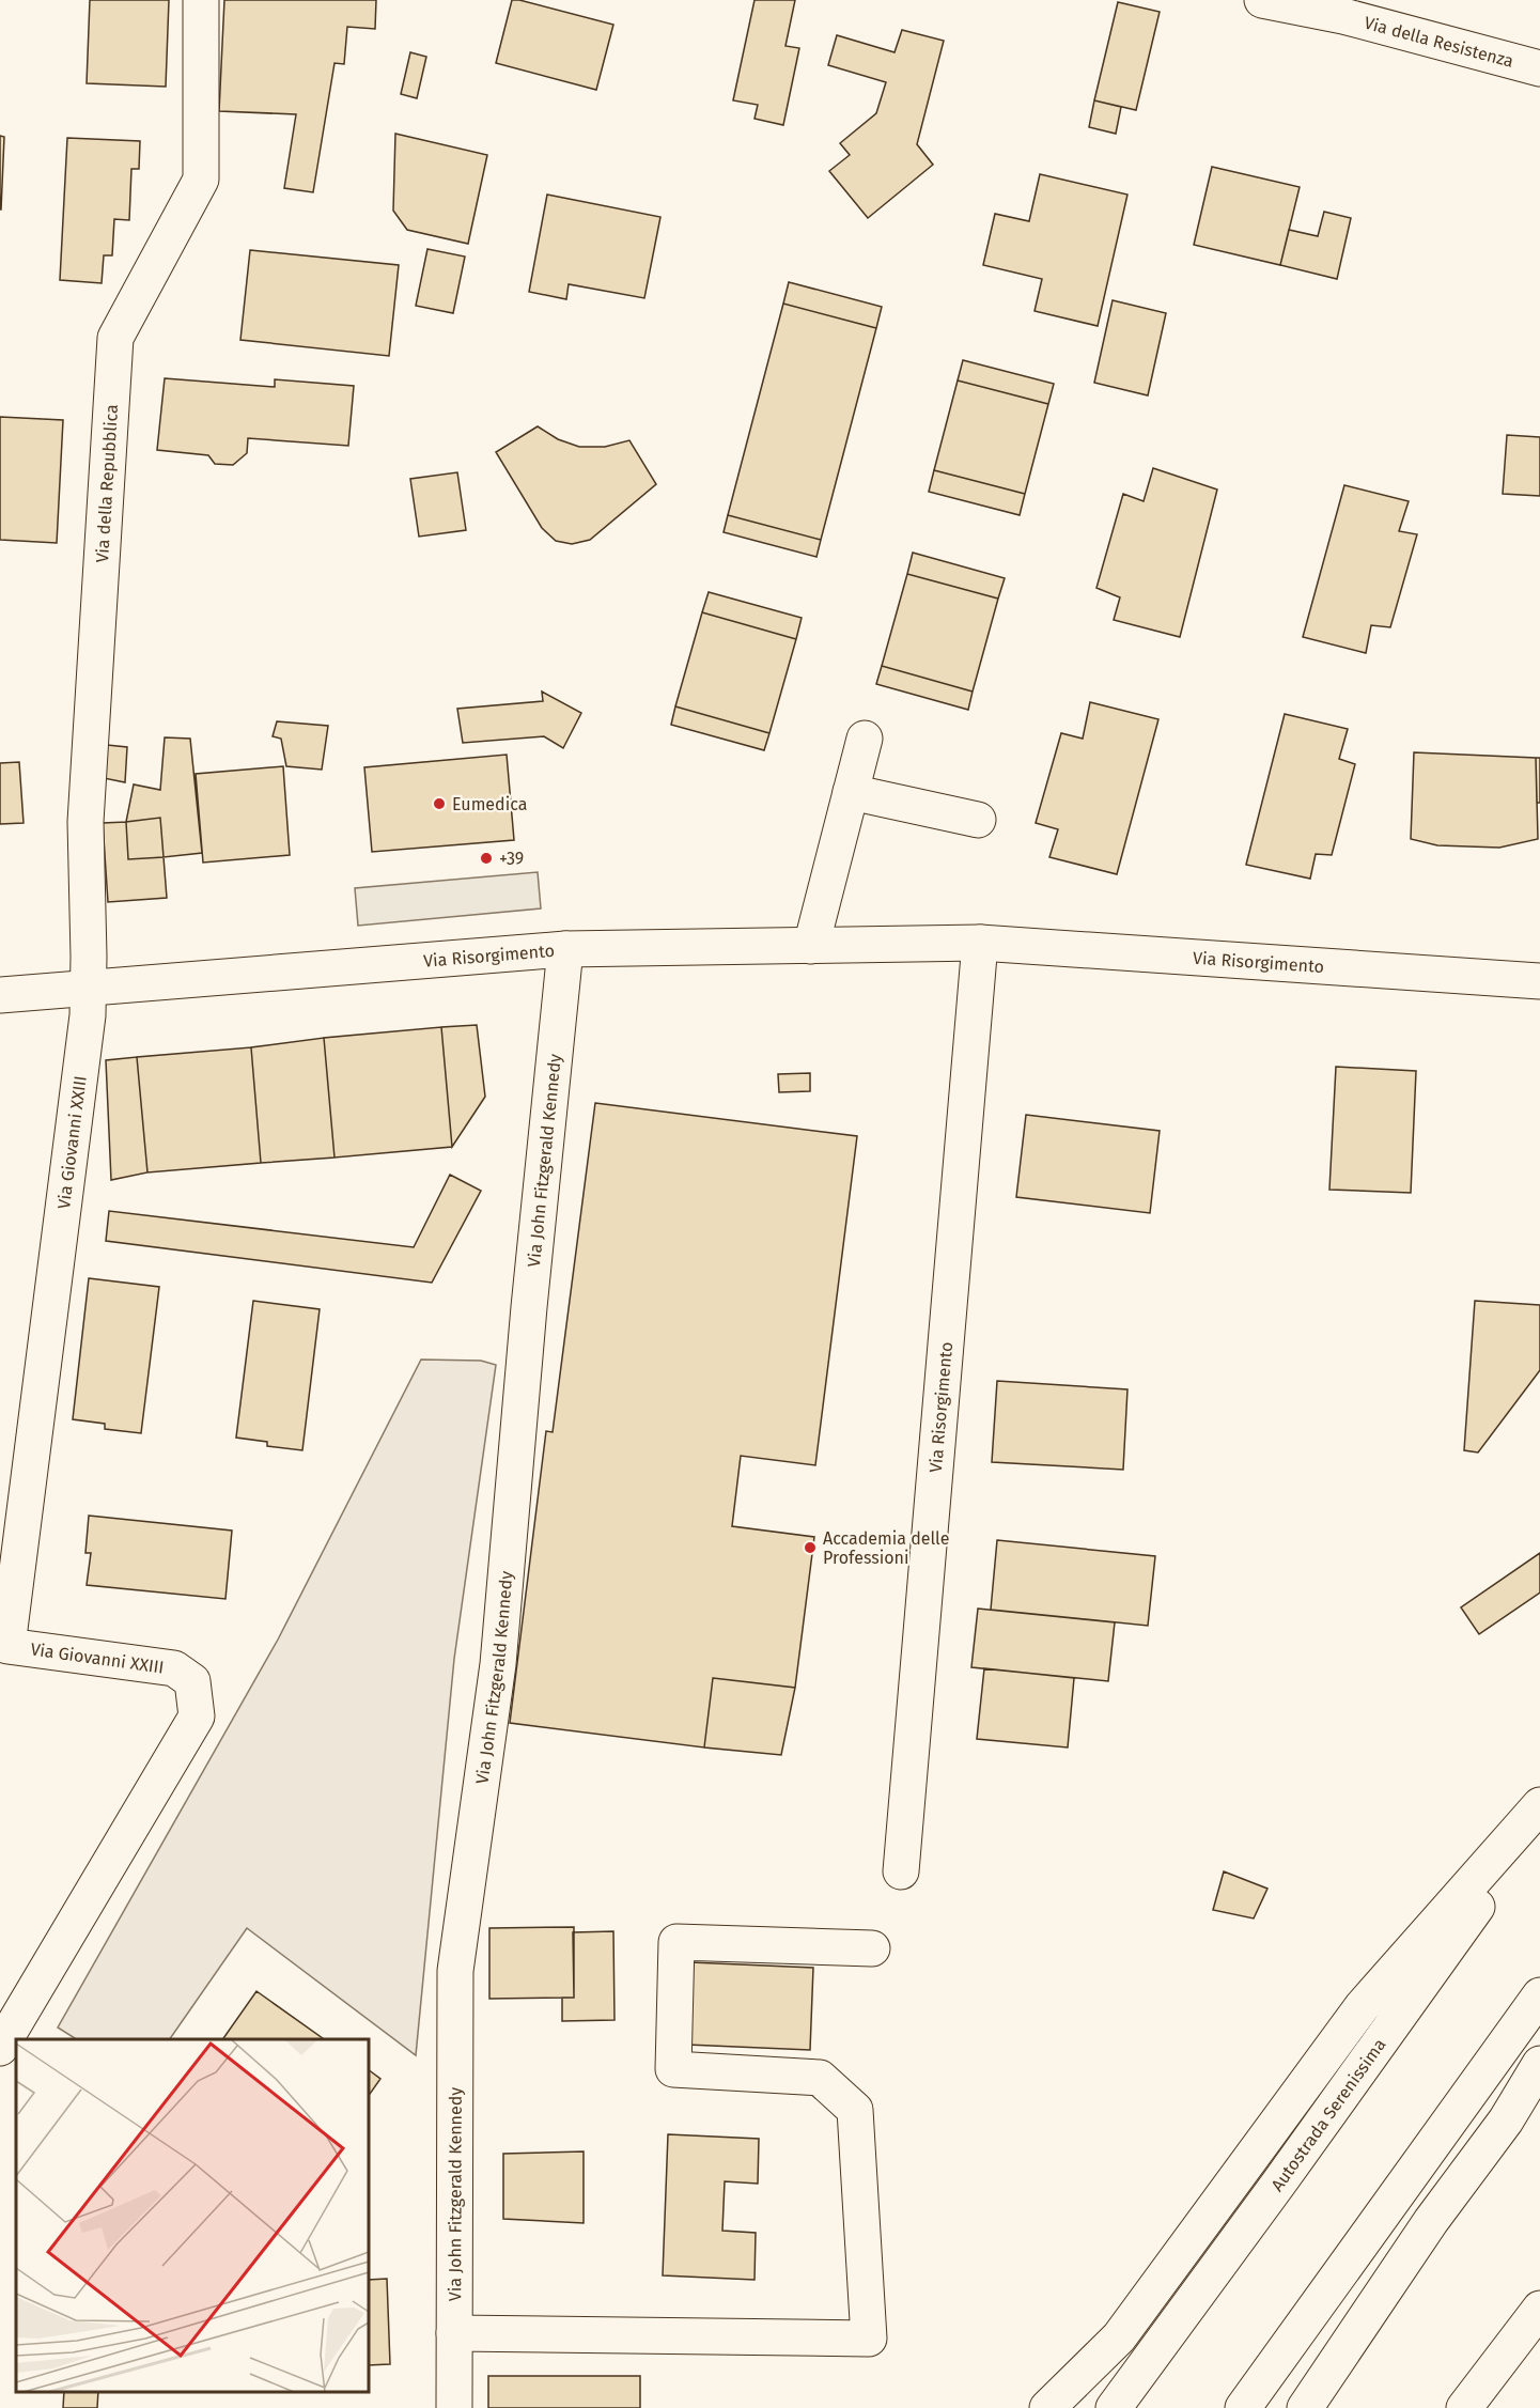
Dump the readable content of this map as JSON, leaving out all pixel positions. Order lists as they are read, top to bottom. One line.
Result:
{"streets":{"main road":["Via della Resistenza","Via della Repubblica","Via Risorgimento","Via Giovanni XXIII","Via John Fitzgerald Kennedy","Autostrada Serenissima"]},"crossings":[["Via della Repubblica","Via Risorgimento"],["Via della Repubblica","Via Giovanni XXIII"],["Via Risorgimento","Via Giovanni XXIII"],["Via Risorgimento","Via John Fitzgerald Kennedy"]],"places":["Eumedica","+39","Accademia delle Professioni"]}
